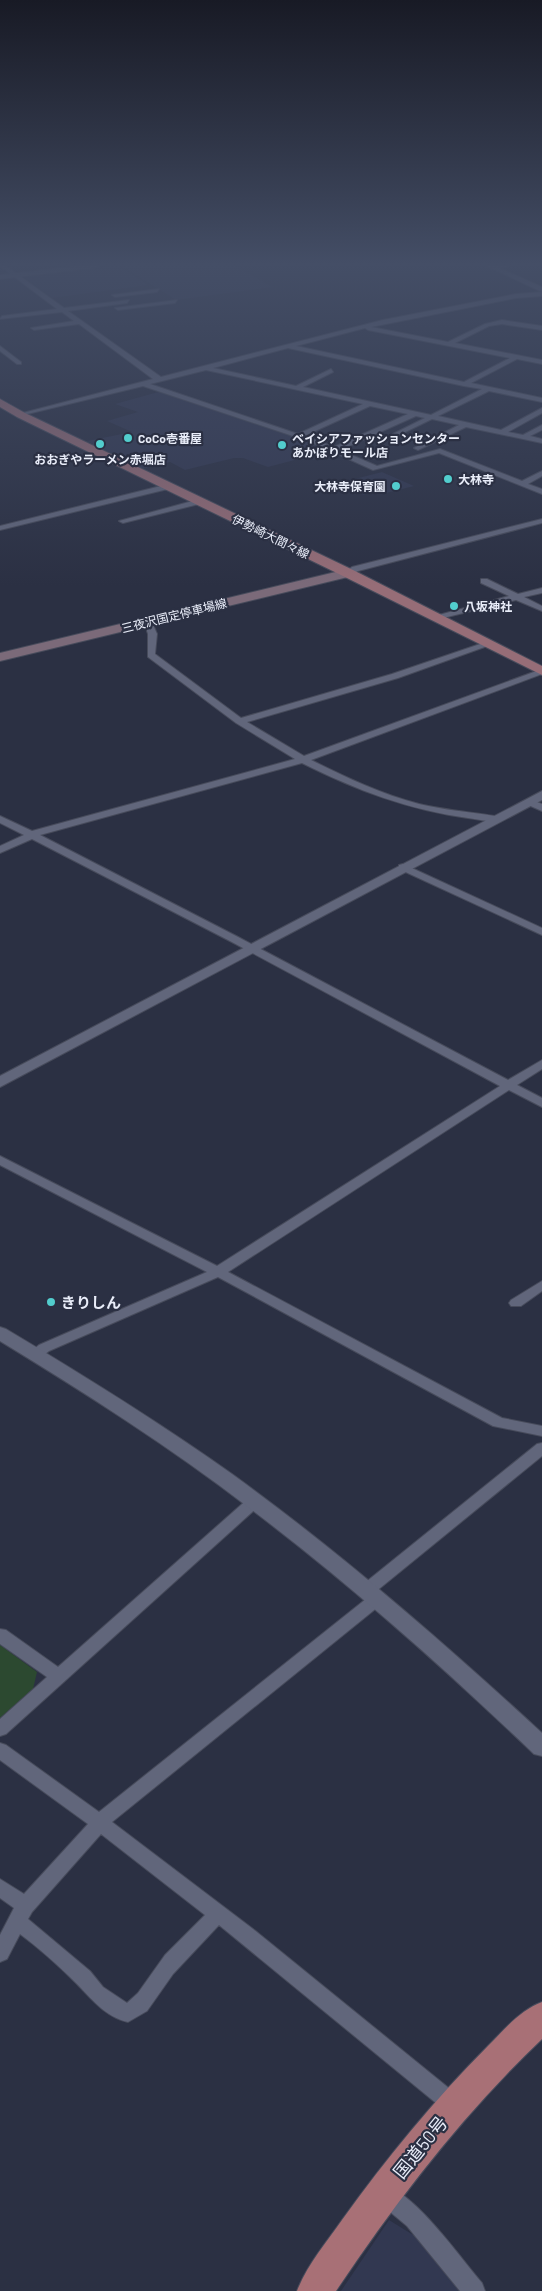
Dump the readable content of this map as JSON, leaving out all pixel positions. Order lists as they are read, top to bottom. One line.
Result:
{"streets":{"highway":["国道50号"],"main road":["伊勢崎大間々線","三夜沢国定停車場線"]},"crossings":[["伊勢崎大間々線","三夜沢国定停車場線"]],"places":["CoCo壱番屋","おおぎやラーメン赤堀店","ベイシアファッションセンター あかぼりモール店","大林寺","大林寺保育園","八坂神社","きりしん"]}
